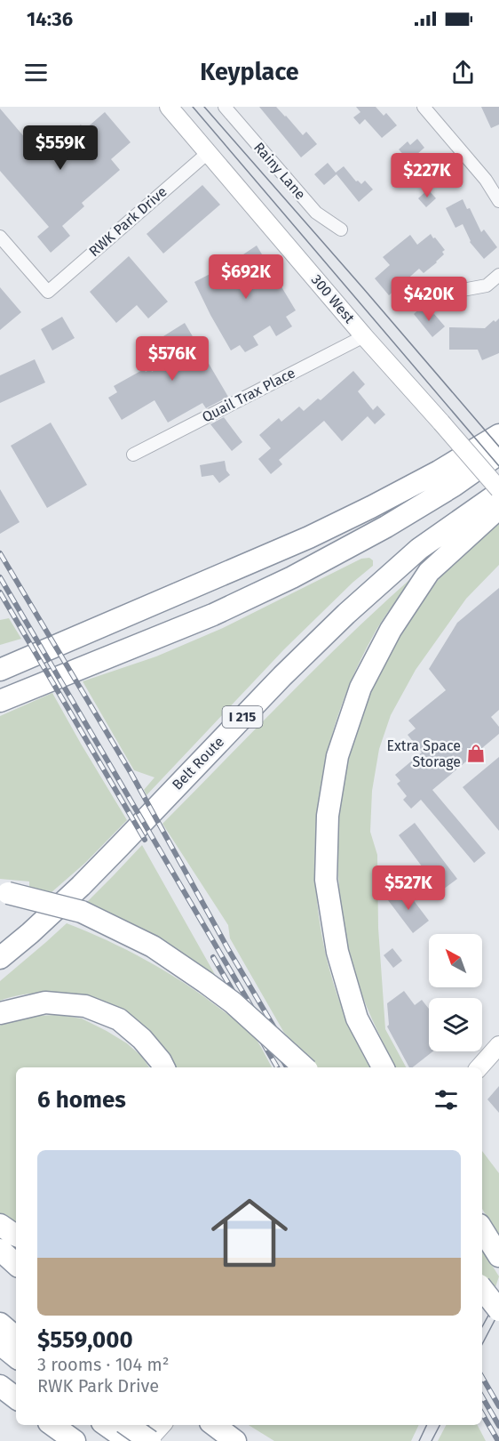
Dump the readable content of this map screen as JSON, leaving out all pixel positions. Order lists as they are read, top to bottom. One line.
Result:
{"streets":{"highway":["I 215","Belt Route"],"street":["Rainy Lane","RWK Park Drive","300 West","Quail Trax Place"]},"crossings":[["RWK Park Drive","300 West"],["300 West","Quail Trax Place"],["300 West","Belt Route"]],"places":{"shop":["Extra Space Storage"]},"north":"top left","page":{"status":"14:36","header":"Keyplace","price":["$559K","$227K","$692K","$420K","$576K","$527K"],"heading":"6 homes","list":[{"name":"$559,000","note":"3 rooms · 104 m² · RWK Park Drive"}]}}
